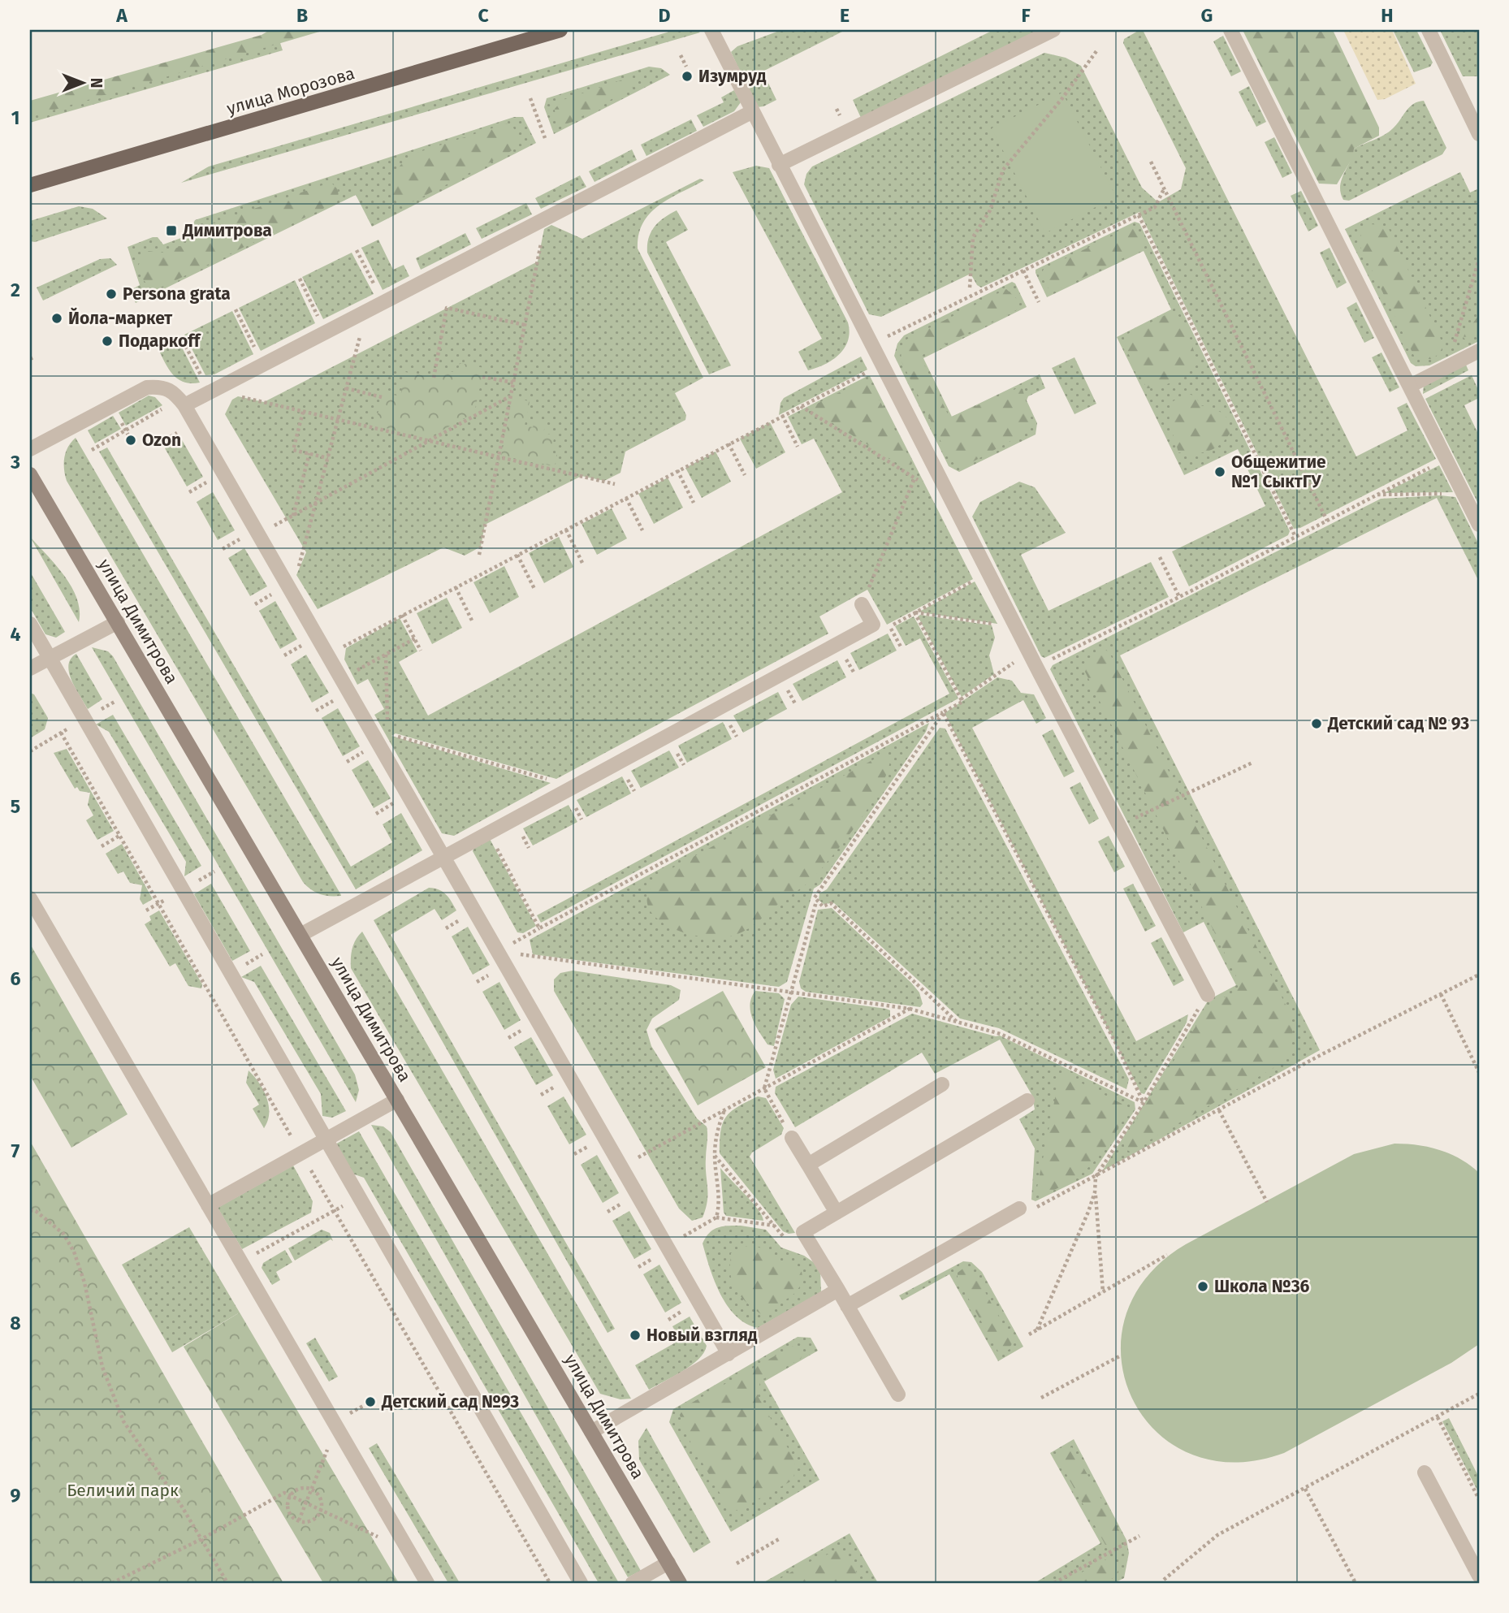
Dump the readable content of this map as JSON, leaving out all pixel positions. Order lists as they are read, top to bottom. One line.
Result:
{"streets":{"main road":["улица Морозова"],"street":["улица Димитрова"]},"parks":["Беличий парк"],"places":{"other":["Изумруд","Persona grata","Йола-маркет","Подаркоff","Ozon","Общежитие №1 СыктГУ","Детский сад № 93","Школа №36","Новый взгляд","Детский сад №93"],"transit":["Димитрова"]},"north":"right","grid":{"columns":["A","B","C","D","E","F","G","H"],"rows":["1","2","3","4","5","6","7","8","9"]}}
